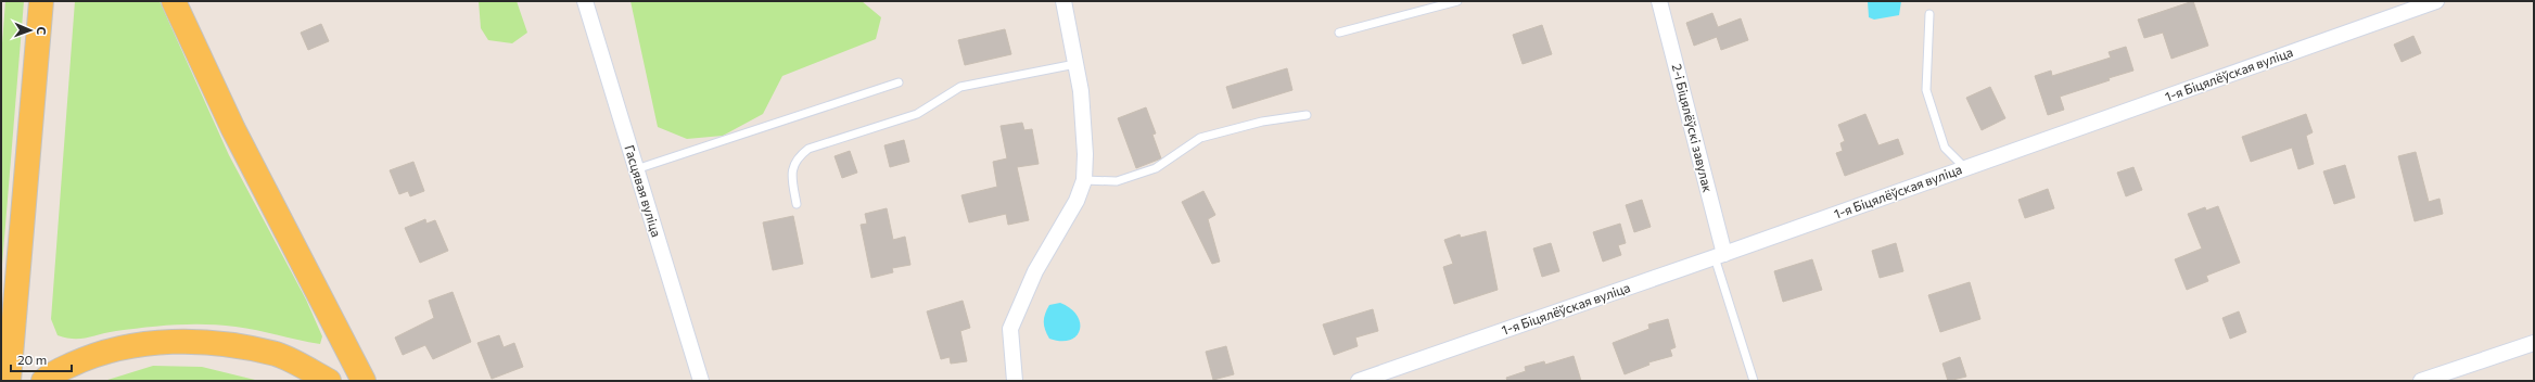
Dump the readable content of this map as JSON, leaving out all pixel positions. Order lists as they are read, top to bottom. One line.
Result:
{"streets":{"street":["1-я Біцялёўская вуліца","2-і Біцялёўскі завулак","Гасцявая вуліца"]},"crossings":[["1-я Біцялёўская вуліца","2-і Біцялёўскі завулак"]],"scale_bar":"20 m","north":"right"}
